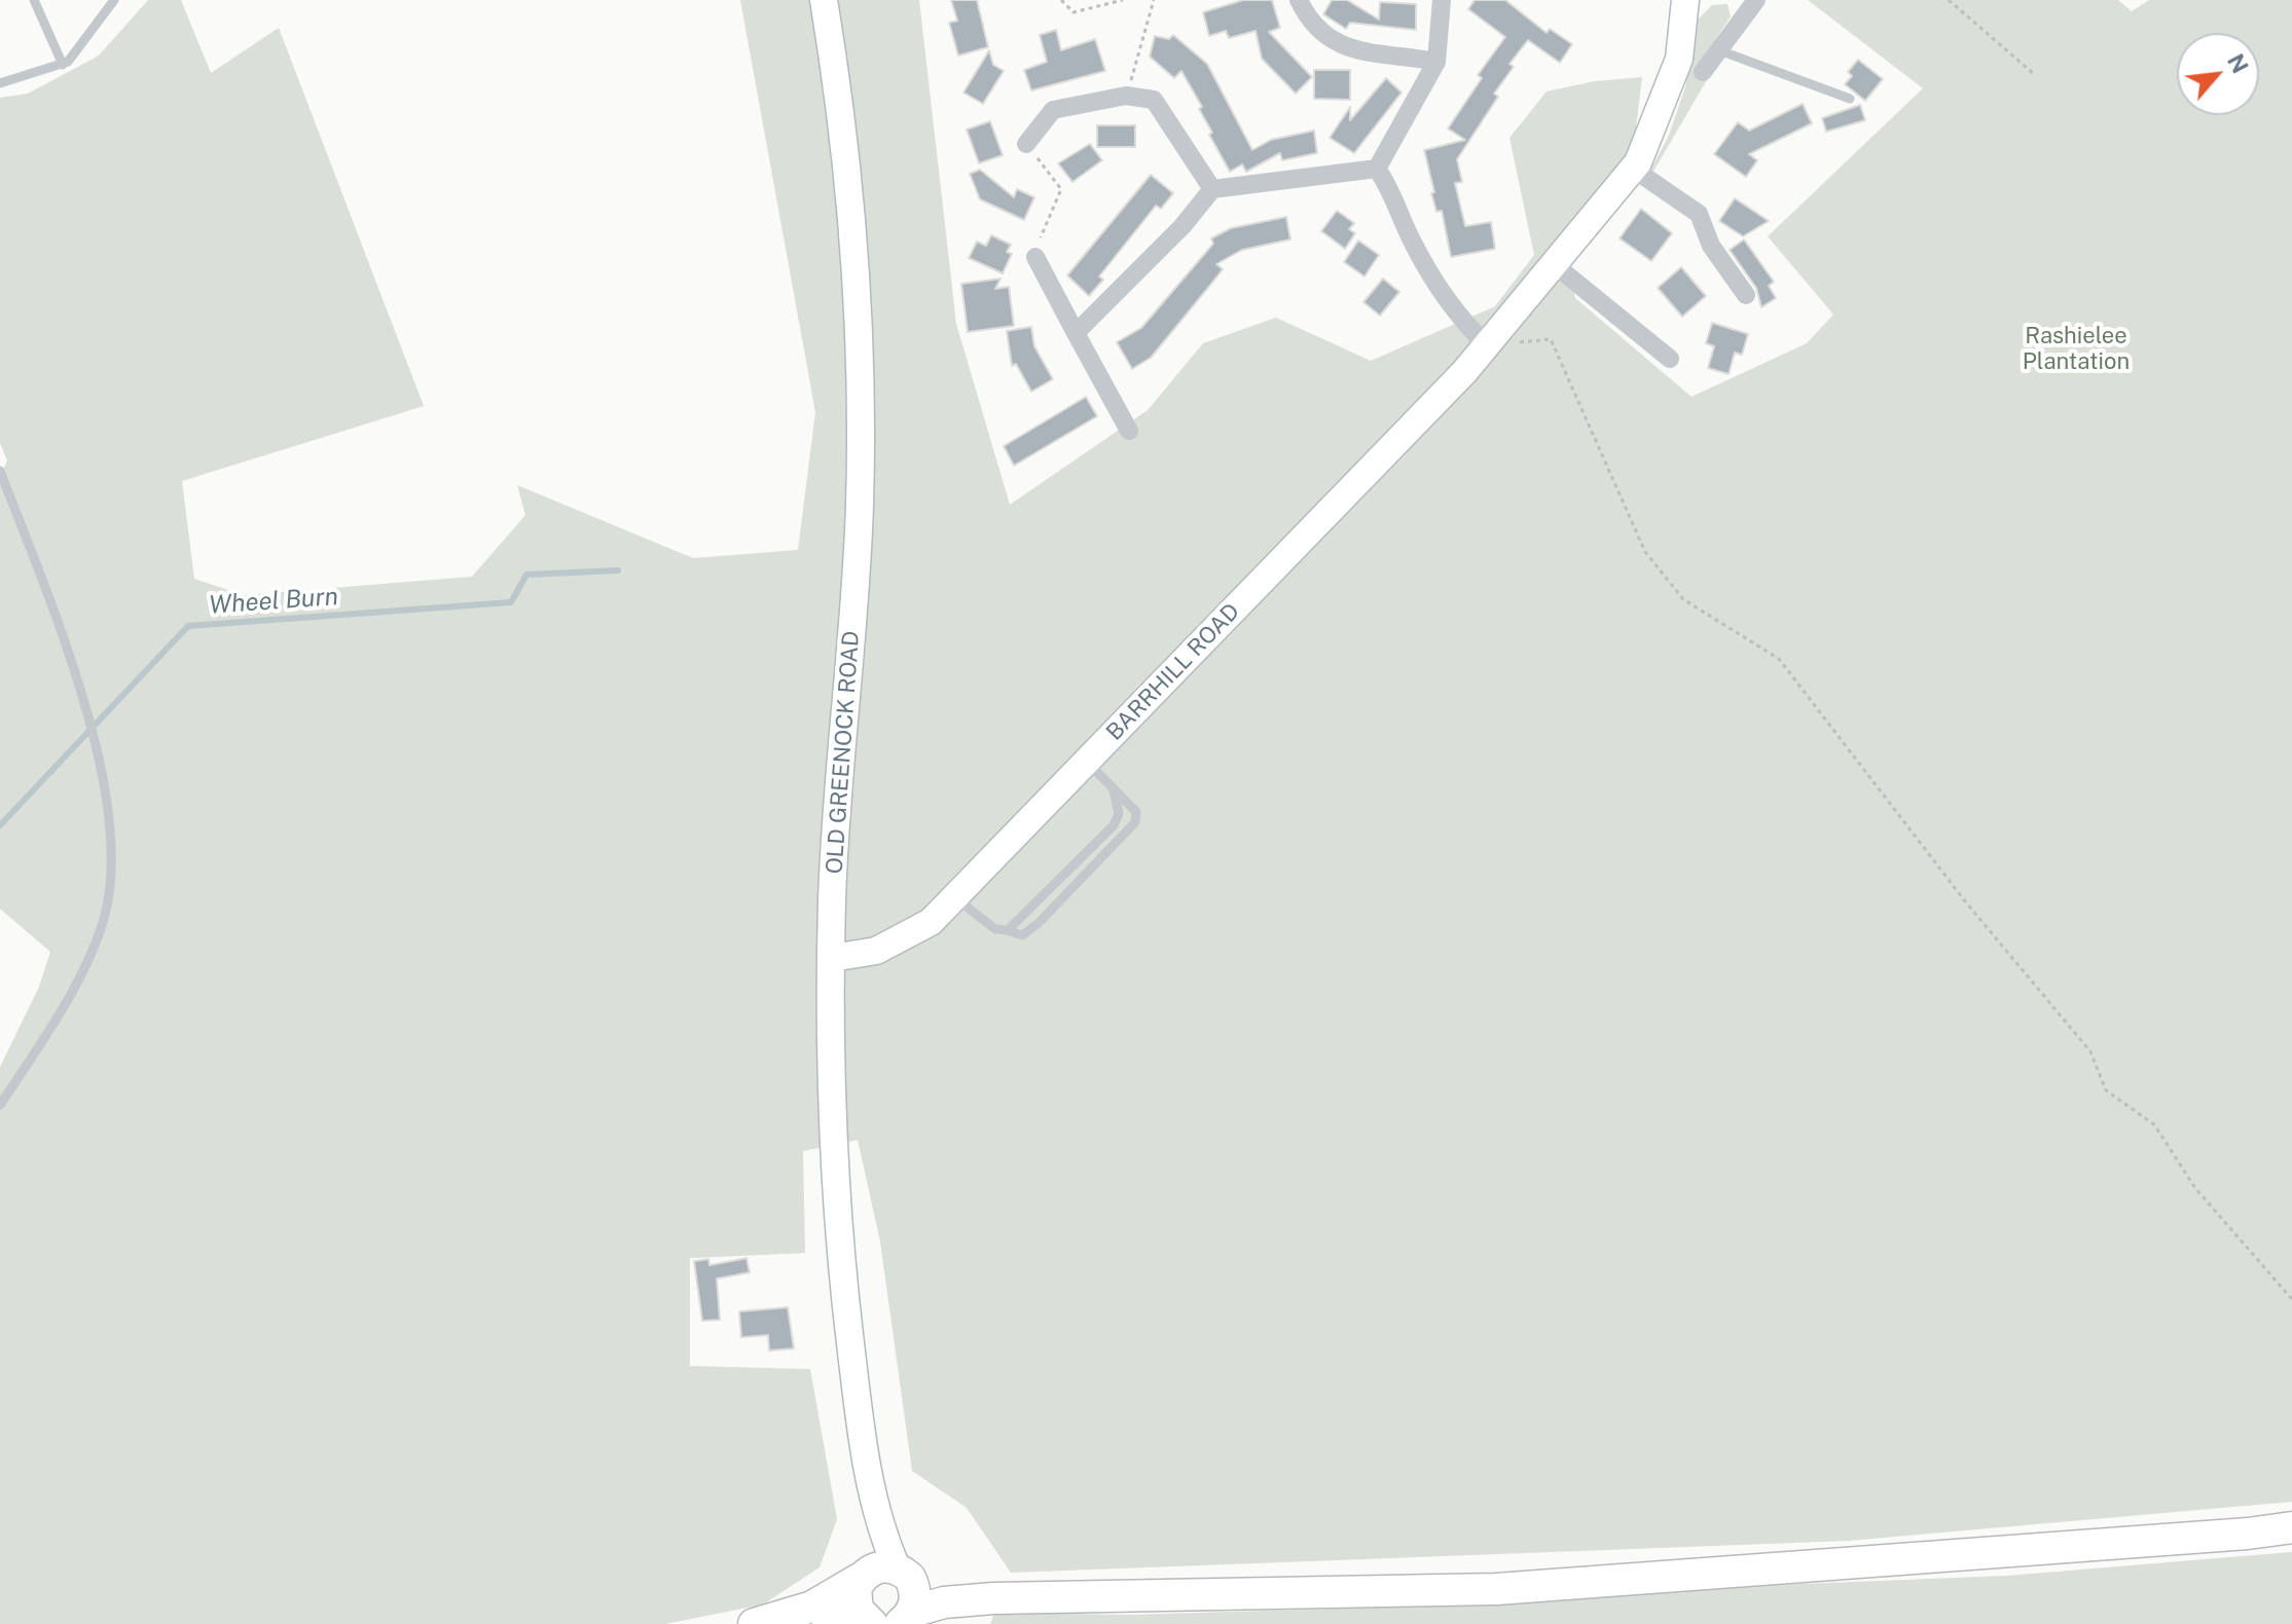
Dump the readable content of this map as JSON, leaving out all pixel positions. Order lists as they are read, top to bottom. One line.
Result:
{"streets":{"street":["BARRHILL ROAD","OLD GREENOCK ROAD"]},"crossings":[["BARRHILL ROAD","OLD GREENOCK ROAD"]],"water":["Wheel Burn"],"parks":["Rashielee Plantation"],"north":"top right"}
